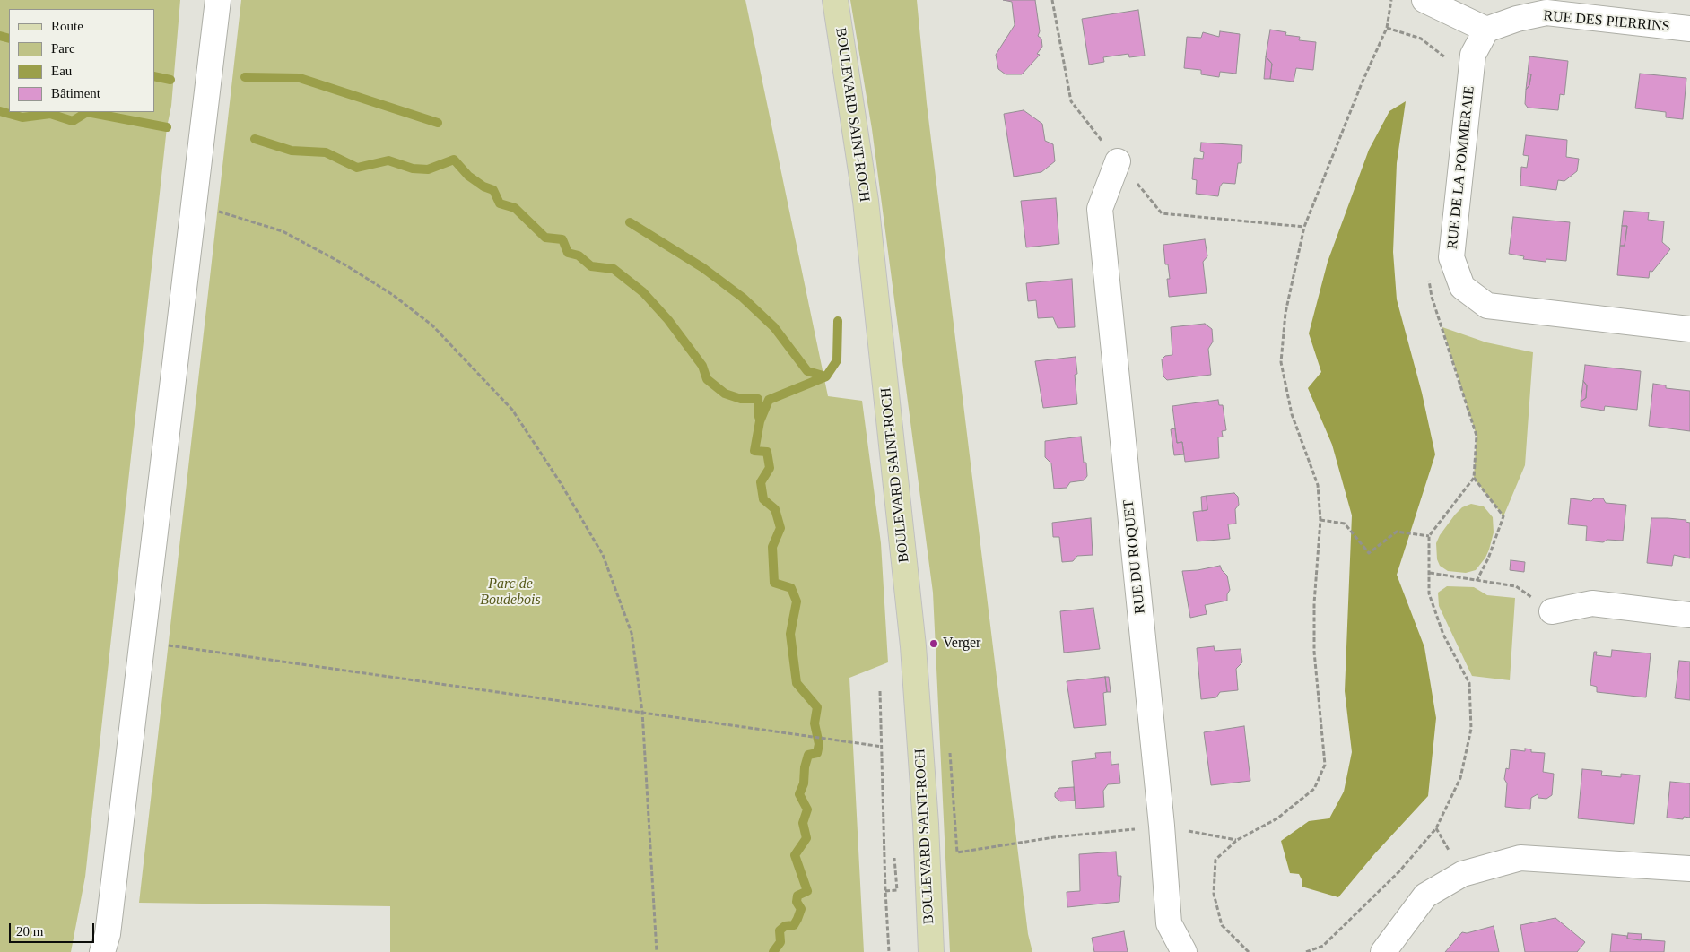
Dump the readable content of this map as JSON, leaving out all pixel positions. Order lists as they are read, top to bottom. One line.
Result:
{"streets":{"main road":["BOULEVARD SAINT-ROCH"],"street":["RUE DES PIERRINS","RUE DE LA POMMERAIE","RUE DU ROQUET"]},"crossings":[["RUE DES PIERRINS","RUE DE LA POMMERAIE"]],"parks":["Parc de Boudebois"],"places":["Verger"],"legend":["Route","Parc","Eau","Bâtiment"],"scale_bar":"20 m"}
